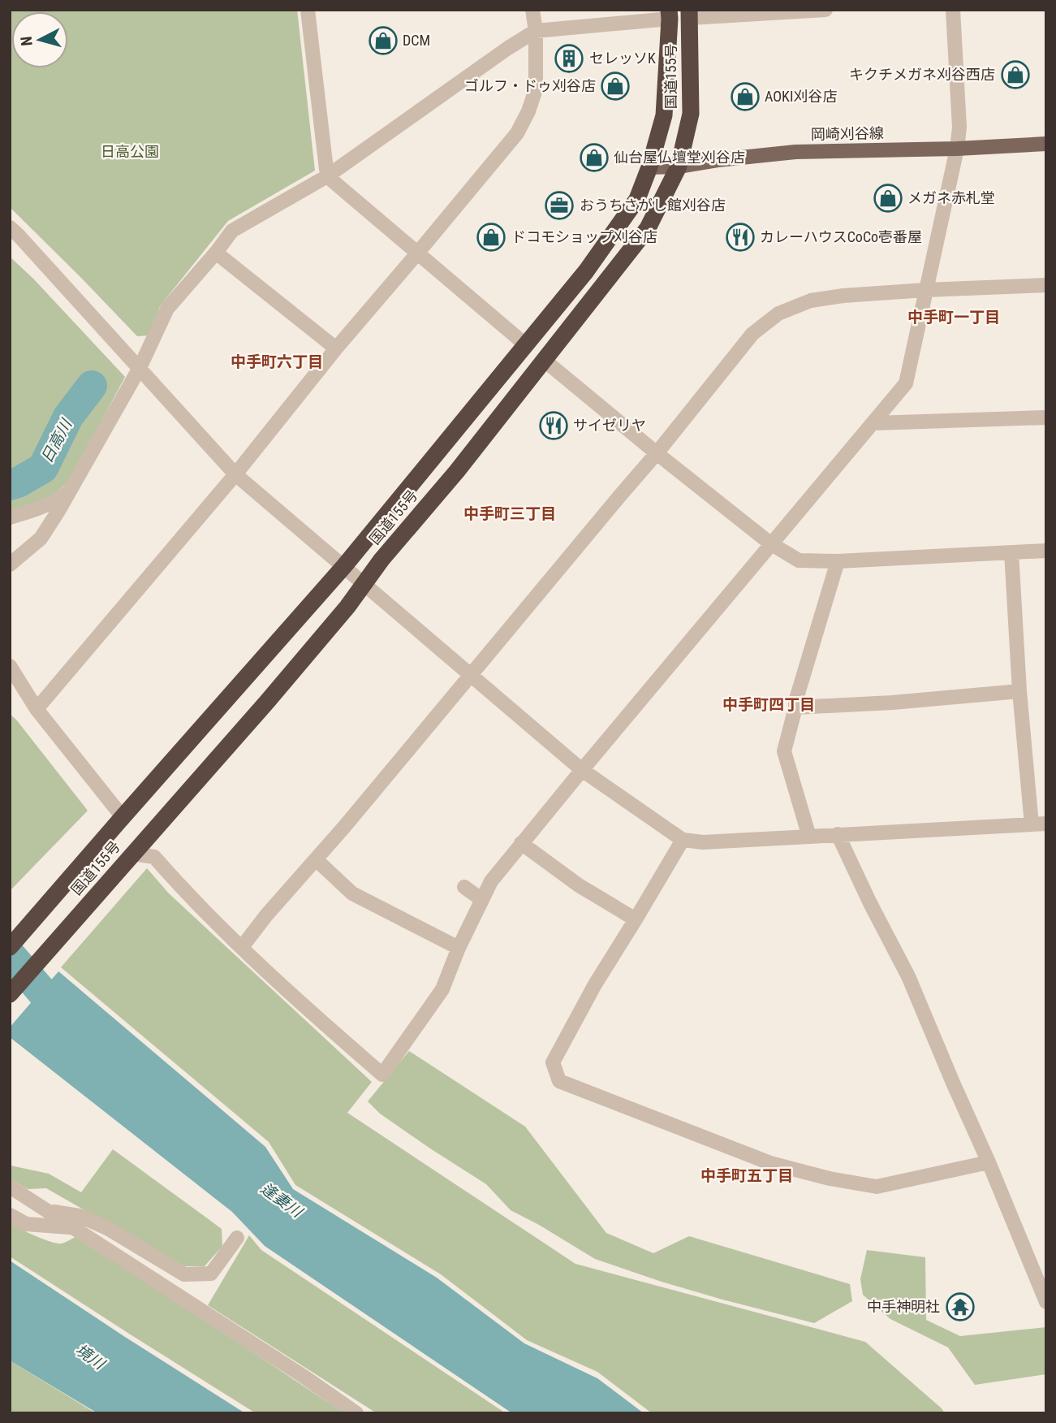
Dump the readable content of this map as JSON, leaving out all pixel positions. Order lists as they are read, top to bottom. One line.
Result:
{"streets":{"highway":["国道155号"],"main road":["岡崎刈谷線"]},"crossings":[["国道155号","岡崎刈谷線"]],"districts":["中手町一丁目","中手町六丁目","中手町三丁目","中手町四丁目","中手町五丁目"],"water":["日高川","逢妻川","境川"],"parks":["日高公園"],"places":{"shop":["DCM","キクチメガネ刈谷西店","ゴルフ・ドゥ刈谷店","AOKI刈谷店","仙台屋仏壇堂刈谷店","メガネ赤札堂","ドコモショップ刈谷店"],"building":["セレッソK"],"office":["おうちさがし館刈谷店"],"restaurant":["カレーハウスCoCo壱番屋","サイゼリヤ"],"temple":["中手神明社"]},"north":"left"}
